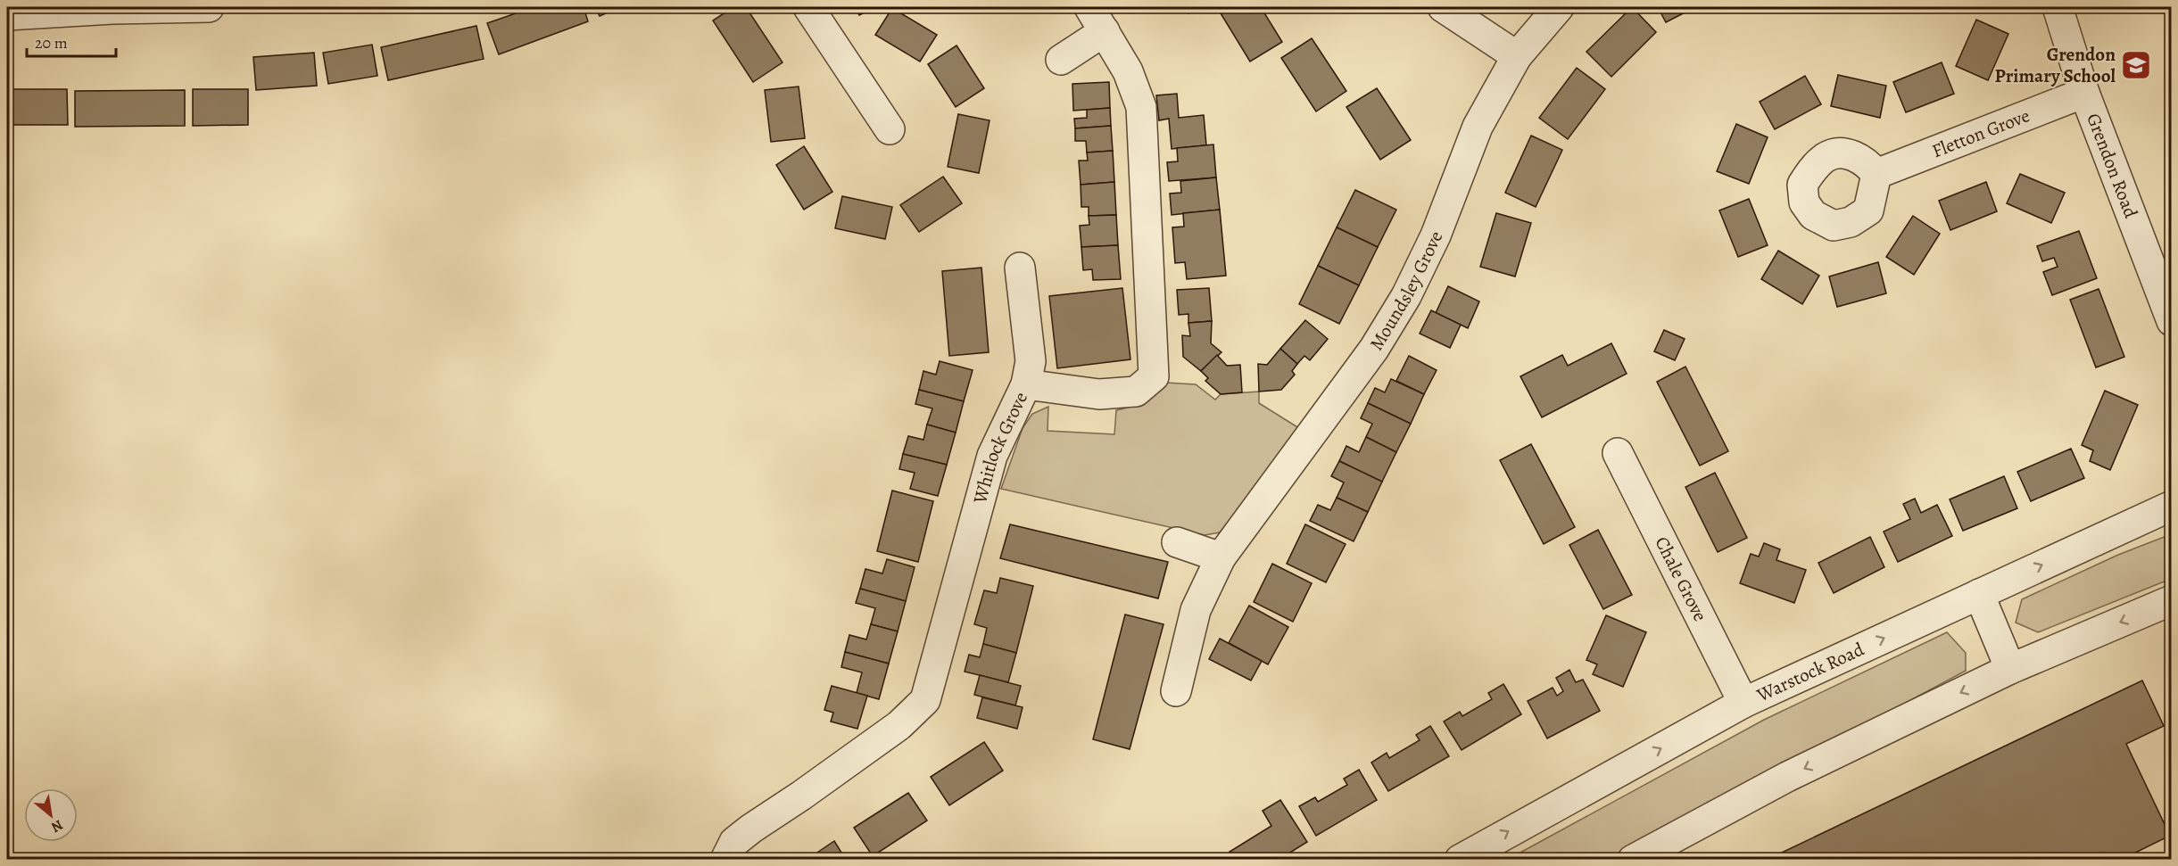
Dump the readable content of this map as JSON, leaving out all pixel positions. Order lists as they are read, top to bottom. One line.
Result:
{"streets":{"street":["Fletton Grove","Grendon Road","Moundsley Grove","Whitlock Grove","Chale Grove","Warstock Road"]},"crossings":[["Fletton Grove","Grendon Road"],["Chale Grove","Warstock Road"]],"places":{"school or university":["Grendon Primary School"]},"scale_bar":"20 m","north":"bottom right"}
